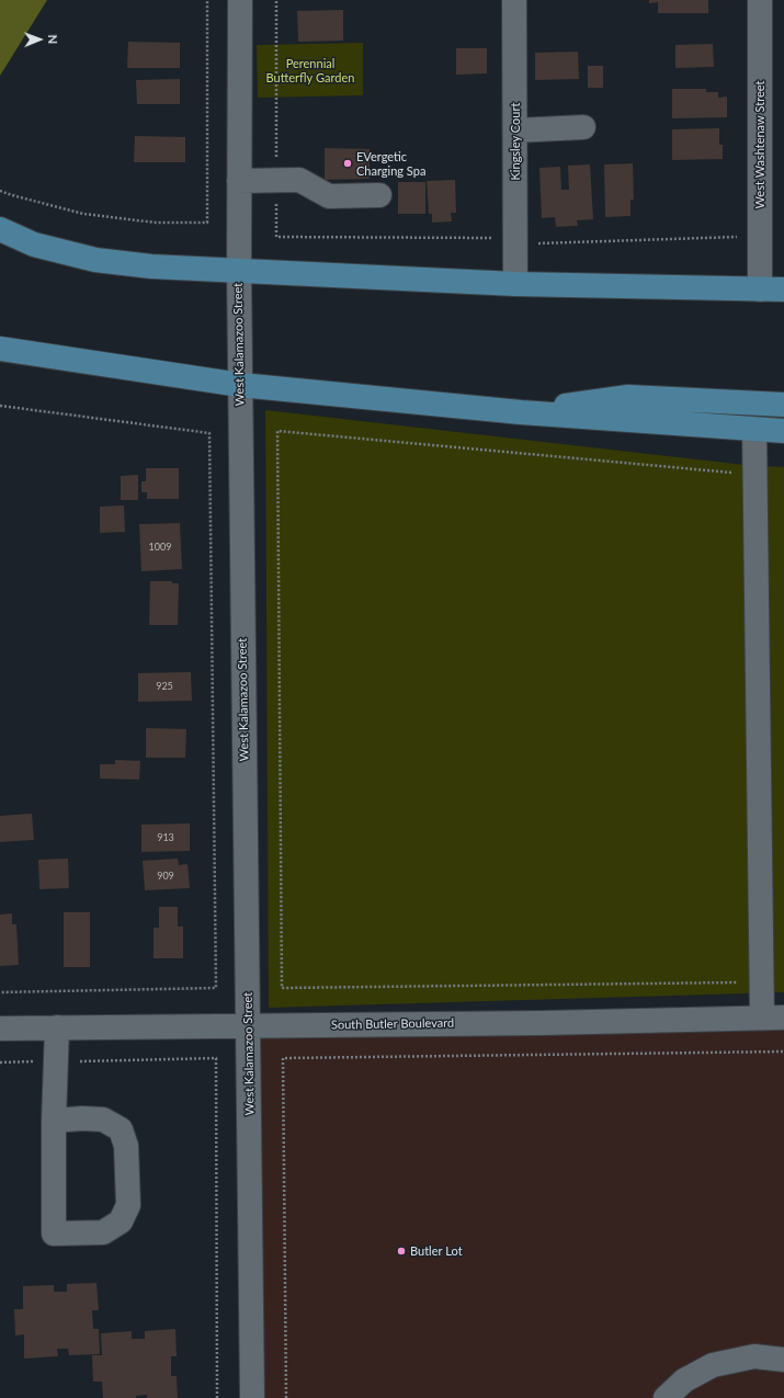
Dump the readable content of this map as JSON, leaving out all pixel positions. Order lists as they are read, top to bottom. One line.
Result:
{"streets":{"street":["Kingsley Court","West Washtenaw Street","West Kalamazoo Street","South Butler Boulevard"]},"crossings":[["West Kalamazoo Street","South Butler Boulevard"]],"parks":["Perennial Butterfly Garden"],"places":["EVergetic Charging Spa","Butler Lot"],"house_numbers":["1009","925","913","909"],"north":"right"}
